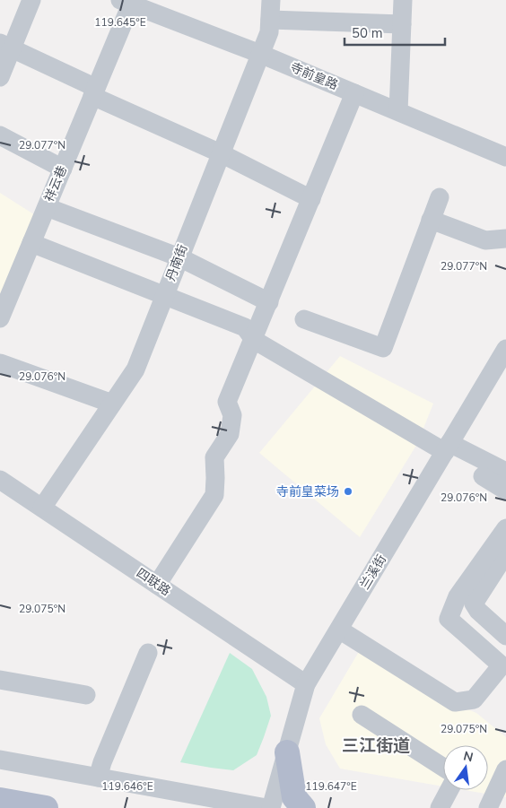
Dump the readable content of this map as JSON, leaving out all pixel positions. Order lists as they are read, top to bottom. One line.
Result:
{"streets":{"street":["寺前皇路","祥云巷","丹南街","兰溪街","四联路"]},"crossings":[["寺前皇路","祥云巷"],["寺前皇路","丹南街"],["丹南街","四联路"],["兰溪街","四联路"]],"districts":["三江街道"],"places":["寺前皇菜场"],"scale_bar":"50 m","north":"top","coordinates":["119.645°E","29.077°N","29.076°N","29.075°N","119.646°E","119.647°E"]}
